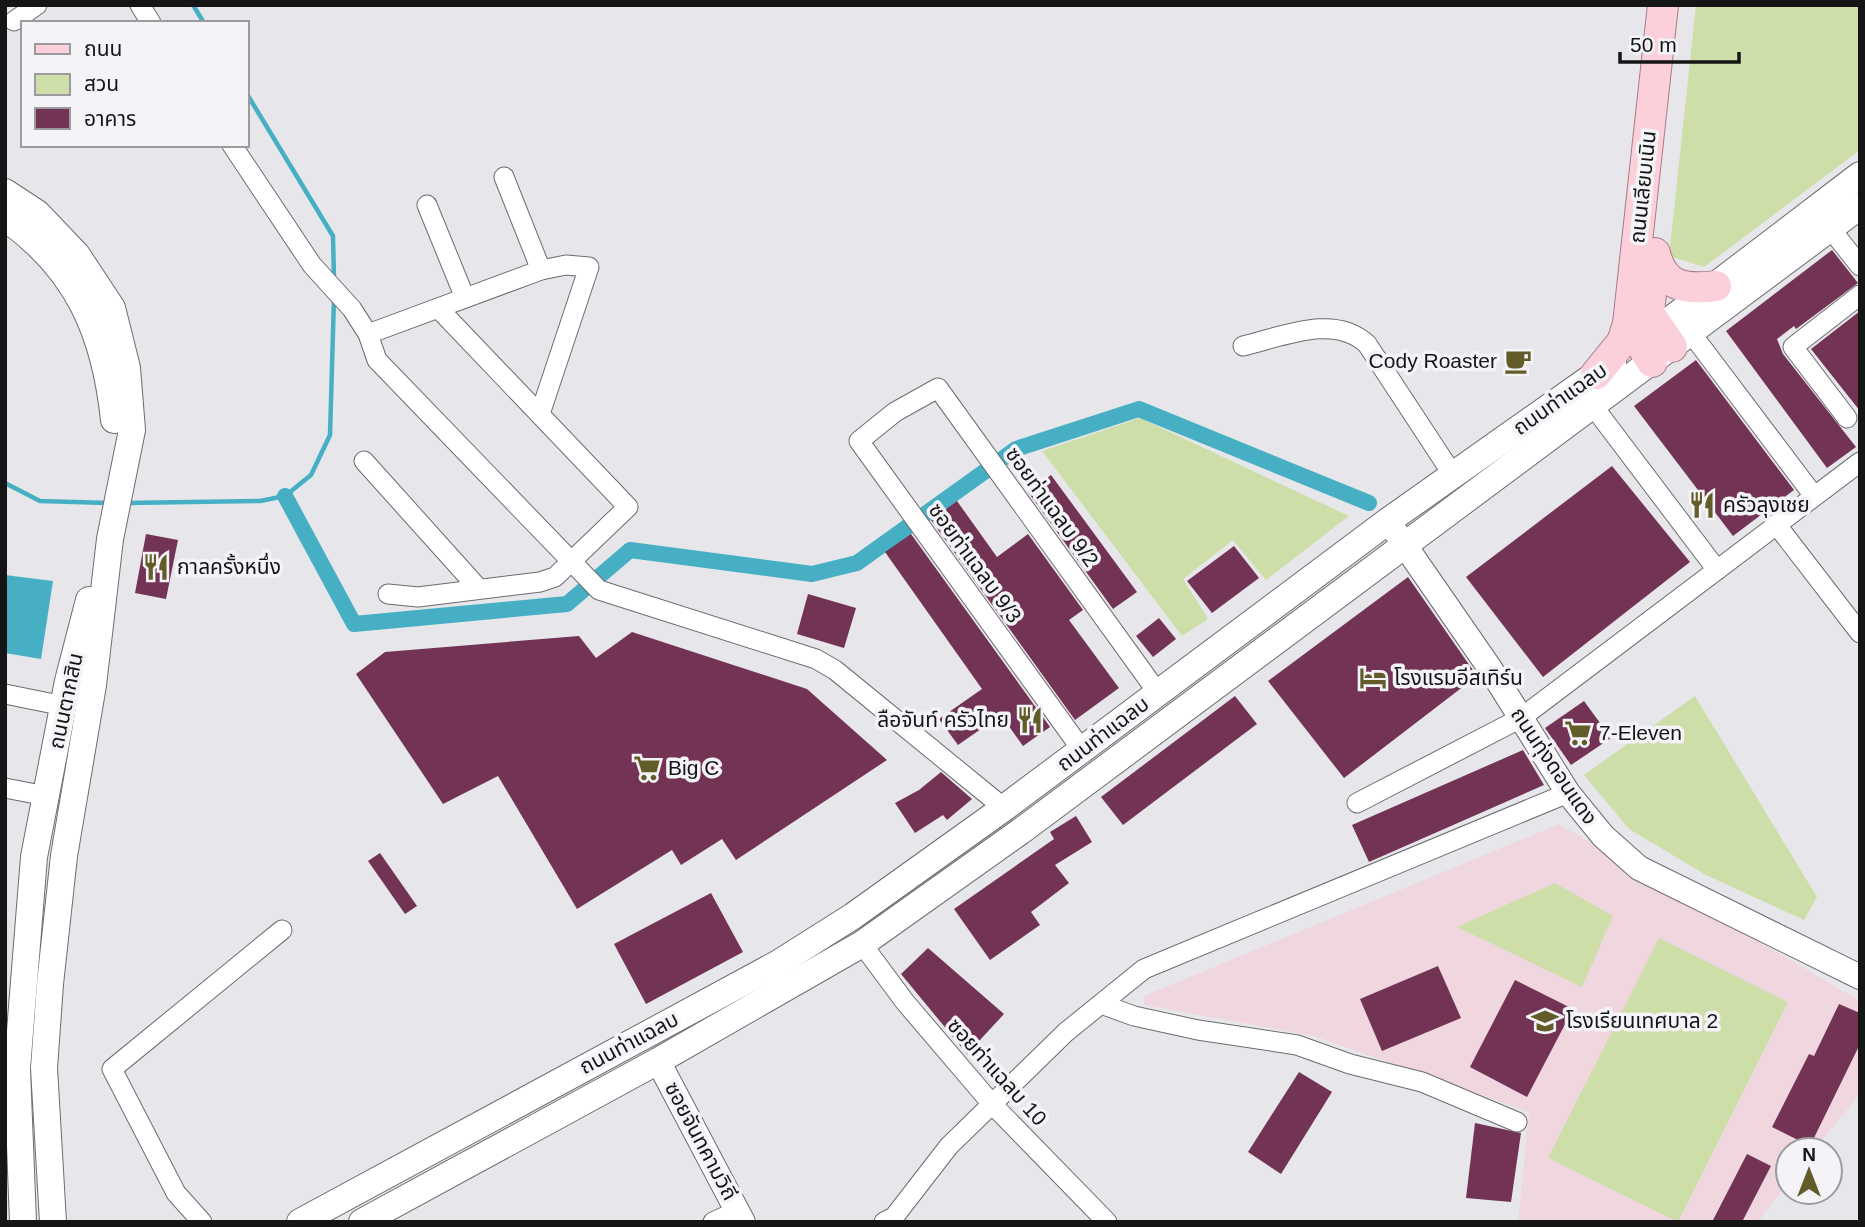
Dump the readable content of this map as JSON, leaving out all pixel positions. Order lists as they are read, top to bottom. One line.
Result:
{"streets":{"main road":["ถนนเลียบเนิน","ถนนท่าแฉลบ","ถนนตากสิน"],"street":["ซอยท่าแฉลบ 9/2","ซอยท่าแฉลบ 9/3","ถนนทุ่งดอนแดง","ซอยท่าแฉลบ 10","ซอยจันทคามวิถี"]},"crossings":[["ถนนเลียบเนิน","ถนนท่าแฉลบ"],["ถนนท่าแฉลบ","ซอยท่าแฉลบ 9/2"],["ถนนท่าแฉลบ","ซอยท่าแฉลบ 9/3"],["ถนนท่าแฉลบ","ถนนทุ่งดอนแดง"],["ถนนท่าแฉลบ","ซอยท่าแฉลบ 10"],["ถนนท่าแฉลบ","ซอยจันทคามวิถี"],["ซอยท่าแฉลบ 9/2","ซอยท่าแฉลบ 9/3"]],"places":{"cafe":["Cody Roaster"],"restaurant":["ครัวลุงเชย","กาลครั้งหนึ่ง","ลือจันท์ ครัวไทย"],"hotel":["โรงแรมอีสเทิร์น"],"supermarket":["7-Eleven","Big C"],"school or university":["โรงเรียนเทศบาล 2"]},"legend":["ถนน","สวน","อาคาร"],"scale_bar":"50 m","north":"top"}
